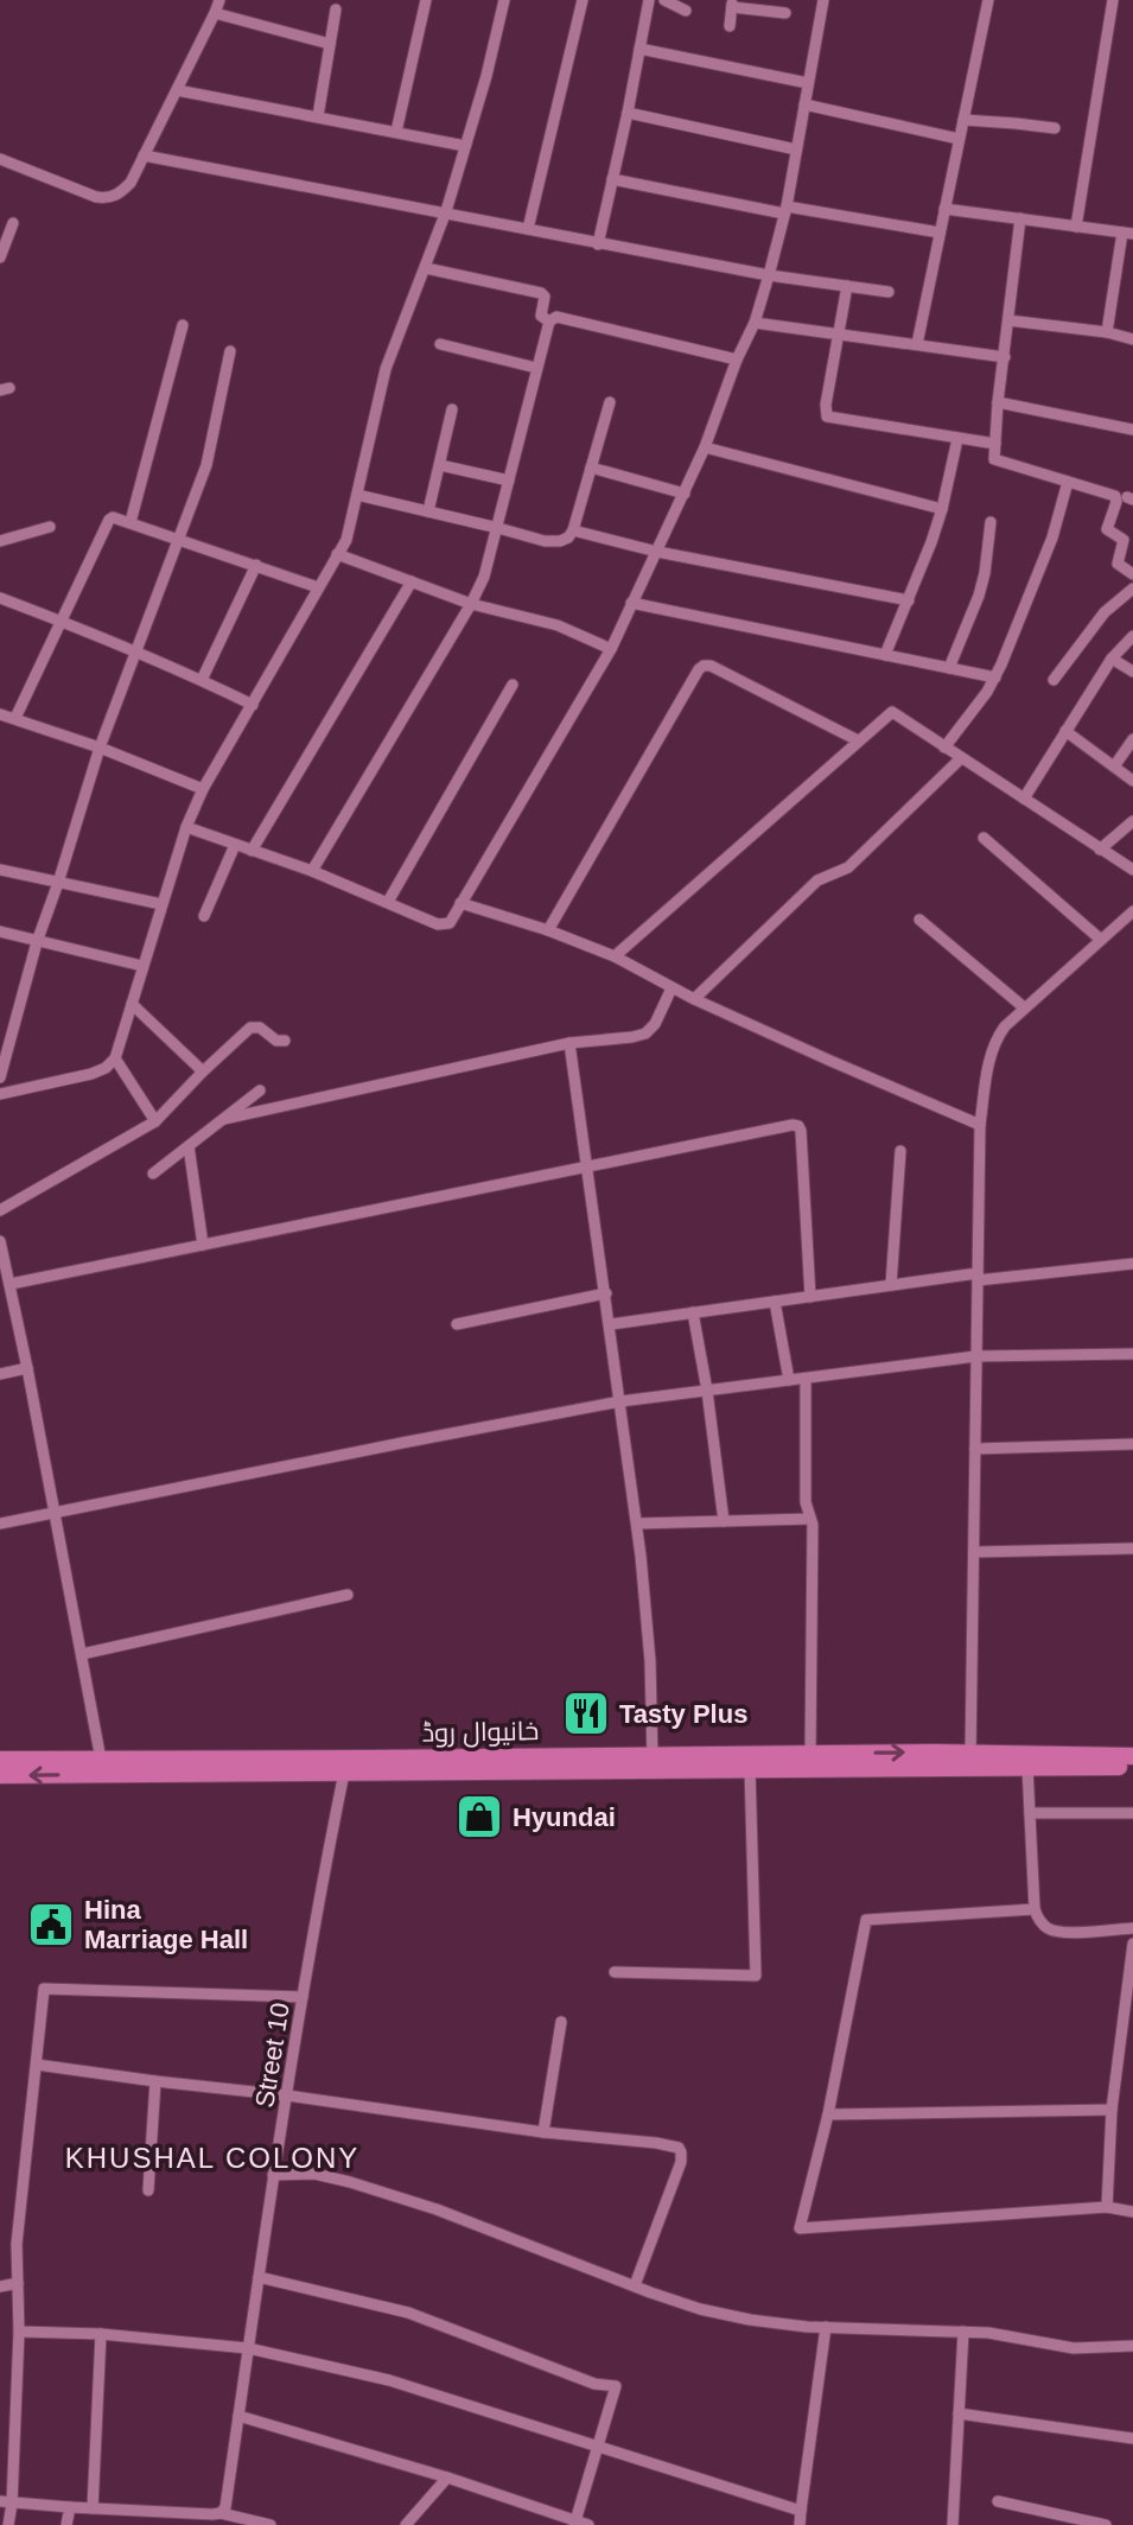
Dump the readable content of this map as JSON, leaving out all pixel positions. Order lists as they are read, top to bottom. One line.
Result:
{"streets":{"main road":["خانیوال روڈ"],"street":["Street 10"]},"crossings":[["خانیوال روڈ","Street 10"]],"districts":["KHUSHAL COLONY"],"places":{"restaurant":["Tasty Plus"],"shop":["Hyundai"],"public building":["Hina Marriage Hall"]}}
